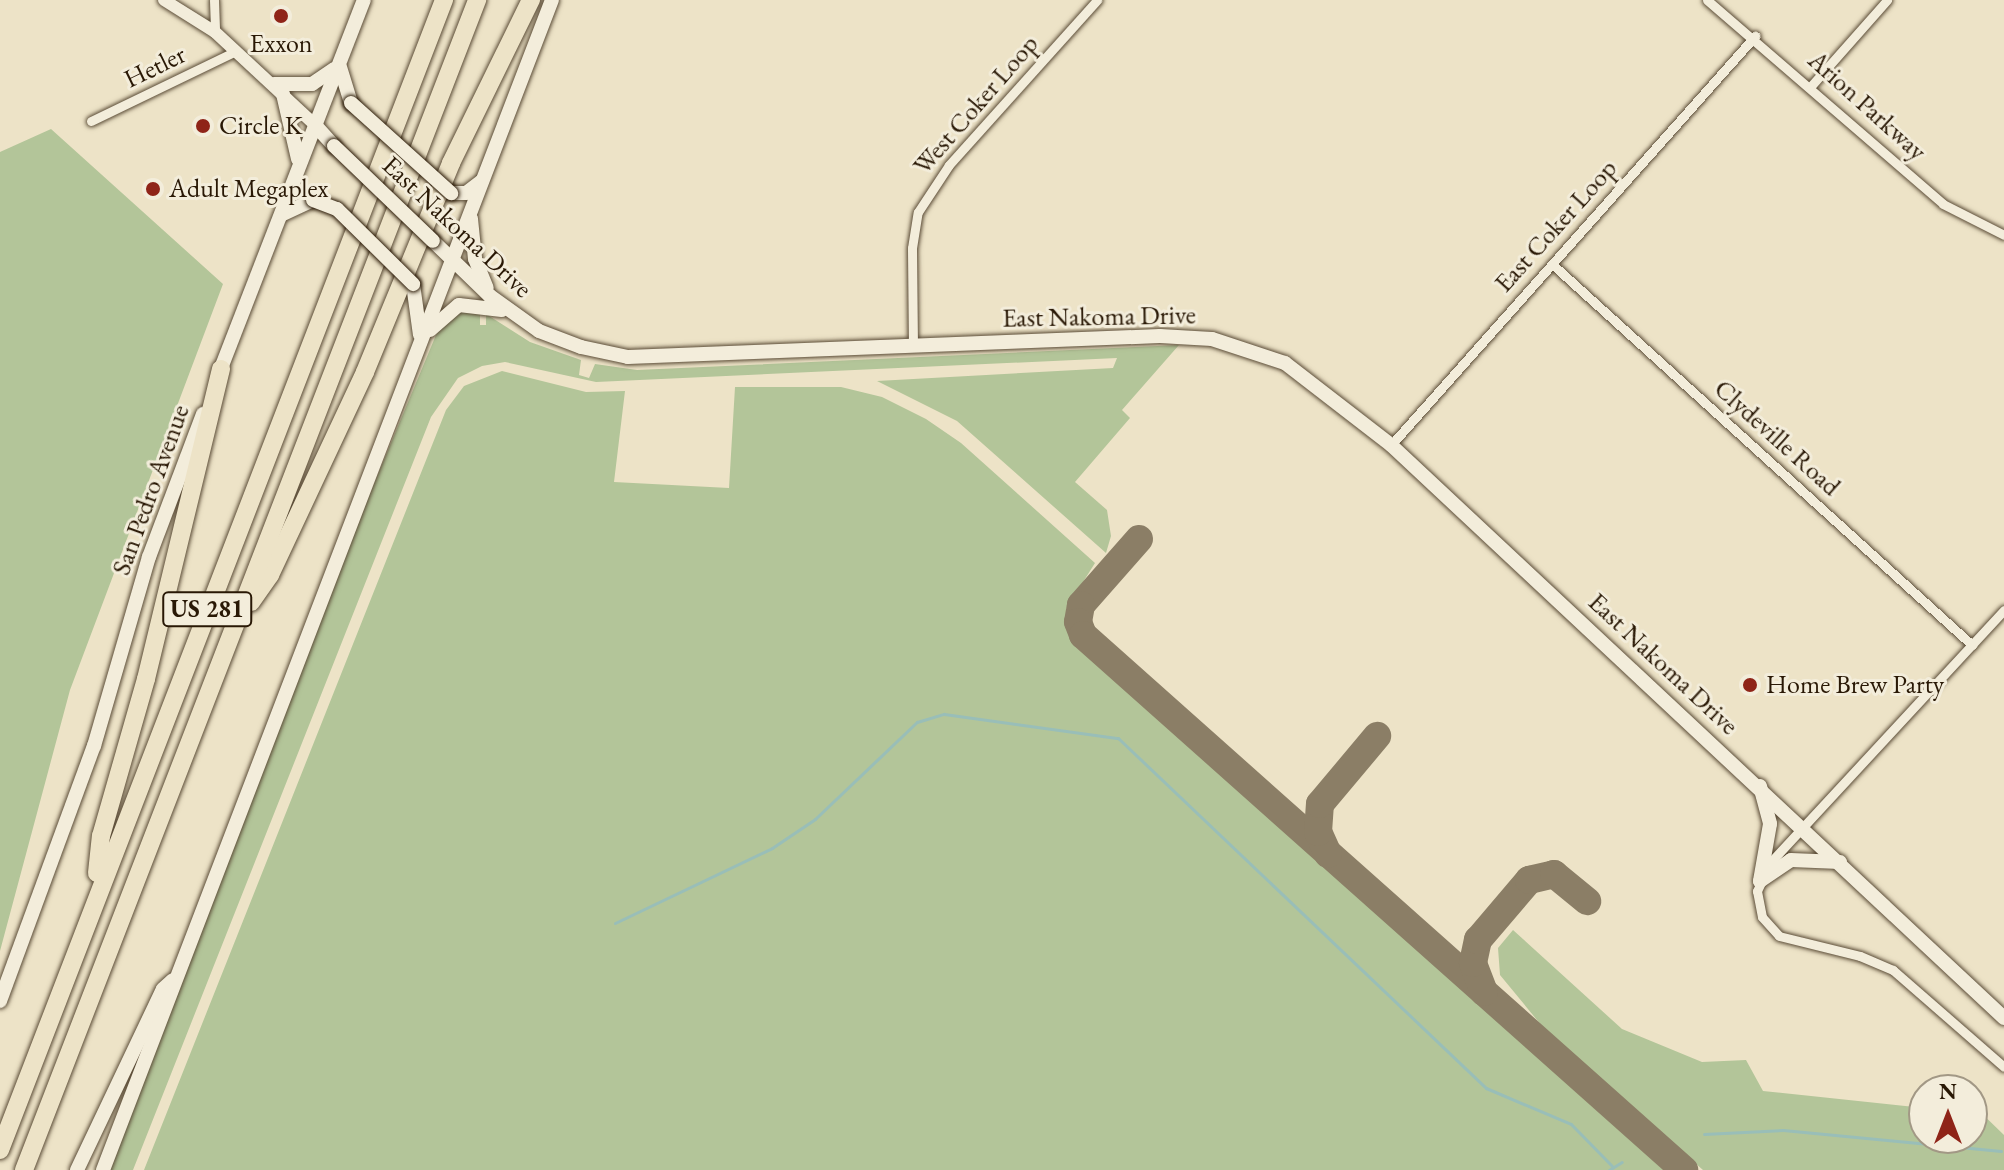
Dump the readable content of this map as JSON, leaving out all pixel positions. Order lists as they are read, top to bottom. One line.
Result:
{"streets":{"highway":["US 281"],"main road":["East Nakoma Drive","San Pedro Avenue"],"street":["Hetler","West Coker Loop","Arion Parkway","East Coker Loop","Clydeville Road"]},"crossings":[["Hetler","East Nakoma Drive"],["West Coker Loop","East Nakoma Drive"],["Arion Parkway","East Coker Loop"],["East Coker Loop","East Nakoma Drive"],["East Coker Loop","Clydeville Road"],["East Nakoma Drive","San Pedro Avenue"]],"places":["Exxon","Circle K","Adult Megaplex","Home Brew Party"],"north":"top"}
